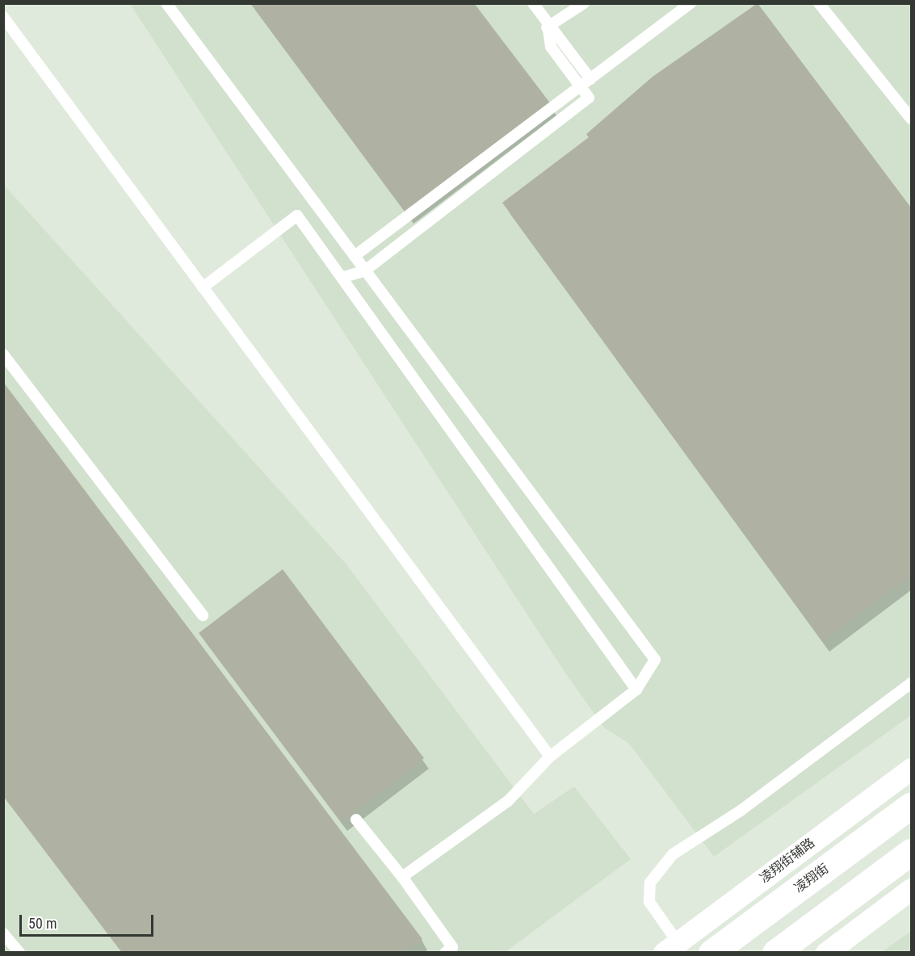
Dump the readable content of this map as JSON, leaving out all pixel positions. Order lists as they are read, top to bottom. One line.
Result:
{"streets":{"main road":["凌翔街"],"street":["凌翔街辅路"]},"scale_bar":"50 m"}
